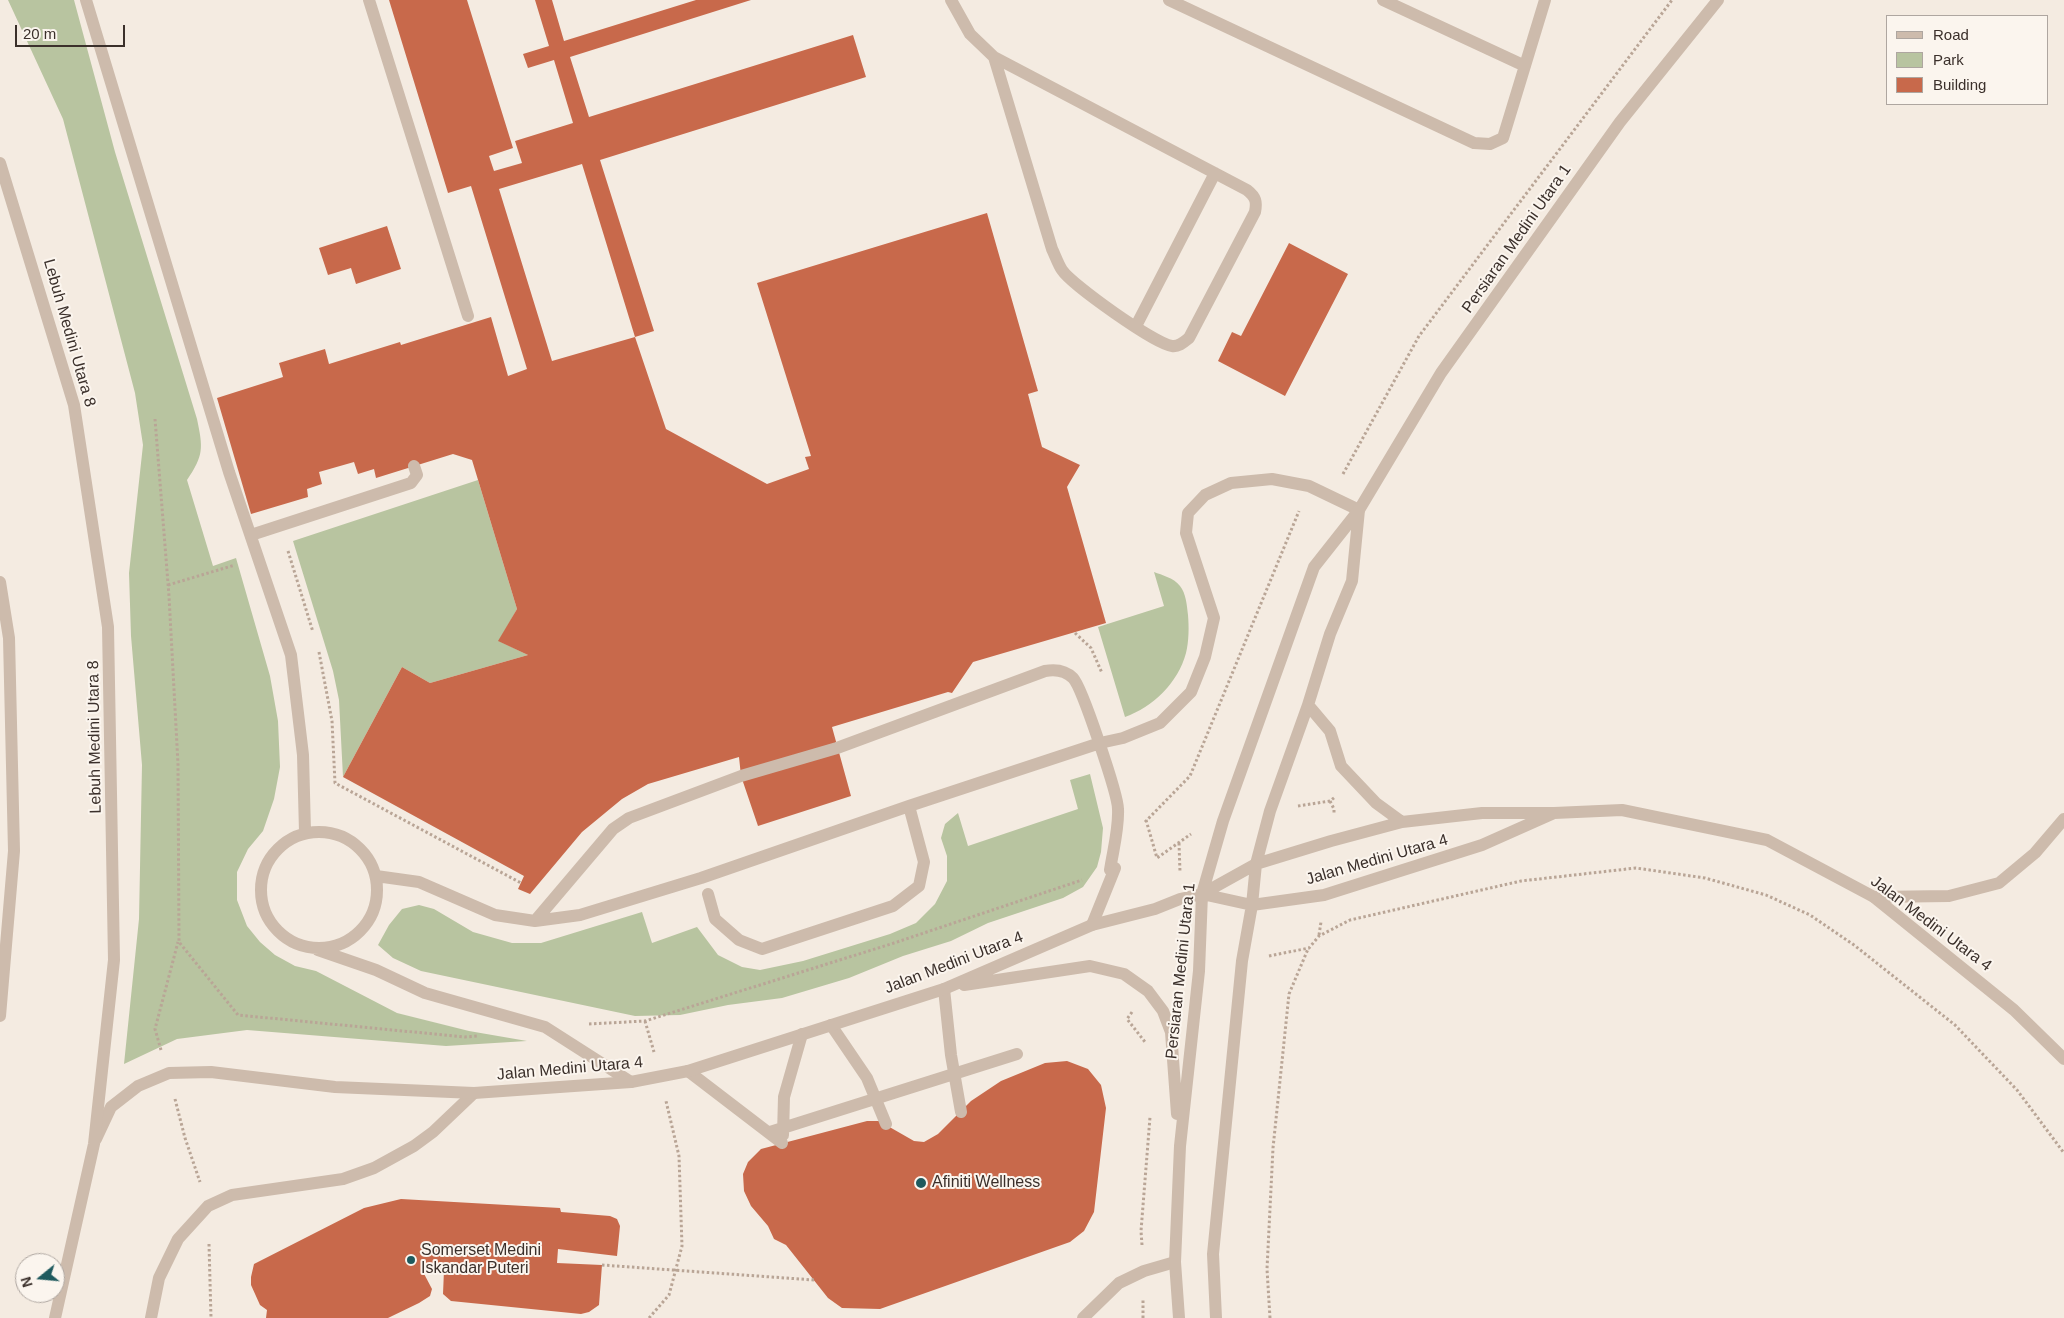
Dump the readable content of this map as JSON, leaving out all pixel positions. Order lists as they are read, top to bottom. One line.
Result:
{"streets":{"street":["Persiaran Medini Utara 1","Lebuh Medini Utara 8","Jalan Medini Utara 4"]},"crossings":[["Persiaran Medini Utara 1","Jalan Medini Utara 4"],["Lebuh Medini Utara 8","Jalan Medini Utara 4"]],"places":["Afiniti Wellness","Somerset Medini Iskandar Puteri"],"legend":["Road","Park","Building"],"scale_bar":"20 m","north":"left"}
